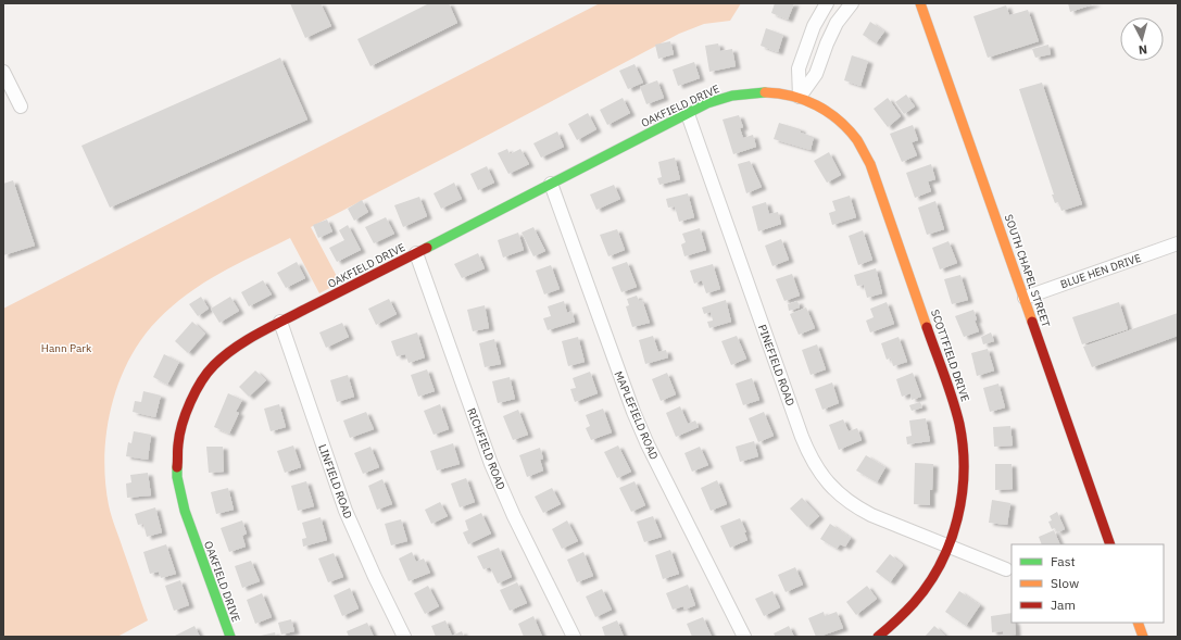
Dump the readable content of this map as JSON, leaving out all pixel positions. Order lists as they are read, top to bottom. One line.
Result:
{"streets":{"street":["OAKFIELD DRIVE","SOUTH CHAPEL STREET","BLUE HEN DRIVE","SCOTTFIELD DRIVE","PINEFIELD ROAD","MAPLEFIELD ROAD","RICHFIELD ROAD","LINFIELD ROAD"]},"crossings":[["OAKFIELD DRIVE","SCOTTFIELD DRIVE"],["OAKFIELD DRIVE","PINEFIELD ROAD"],["OAKFIELD DRIVE","MAPLEFIELD ROAD"],["OAKFIELD DRIVE","RICHFIELD ROAD"],["OAKFIELD DRIVE","LINFIELD ROAD"],["SOUTH CHAPEL STREET","BLUE HEN DRIVE"],["SCOTTFIELD DRIVE","PINEFIELD ROAD"]],"parks":["Hann Park"],"legend":["Fast","Slow","Jam"],"north":"bottom"}
